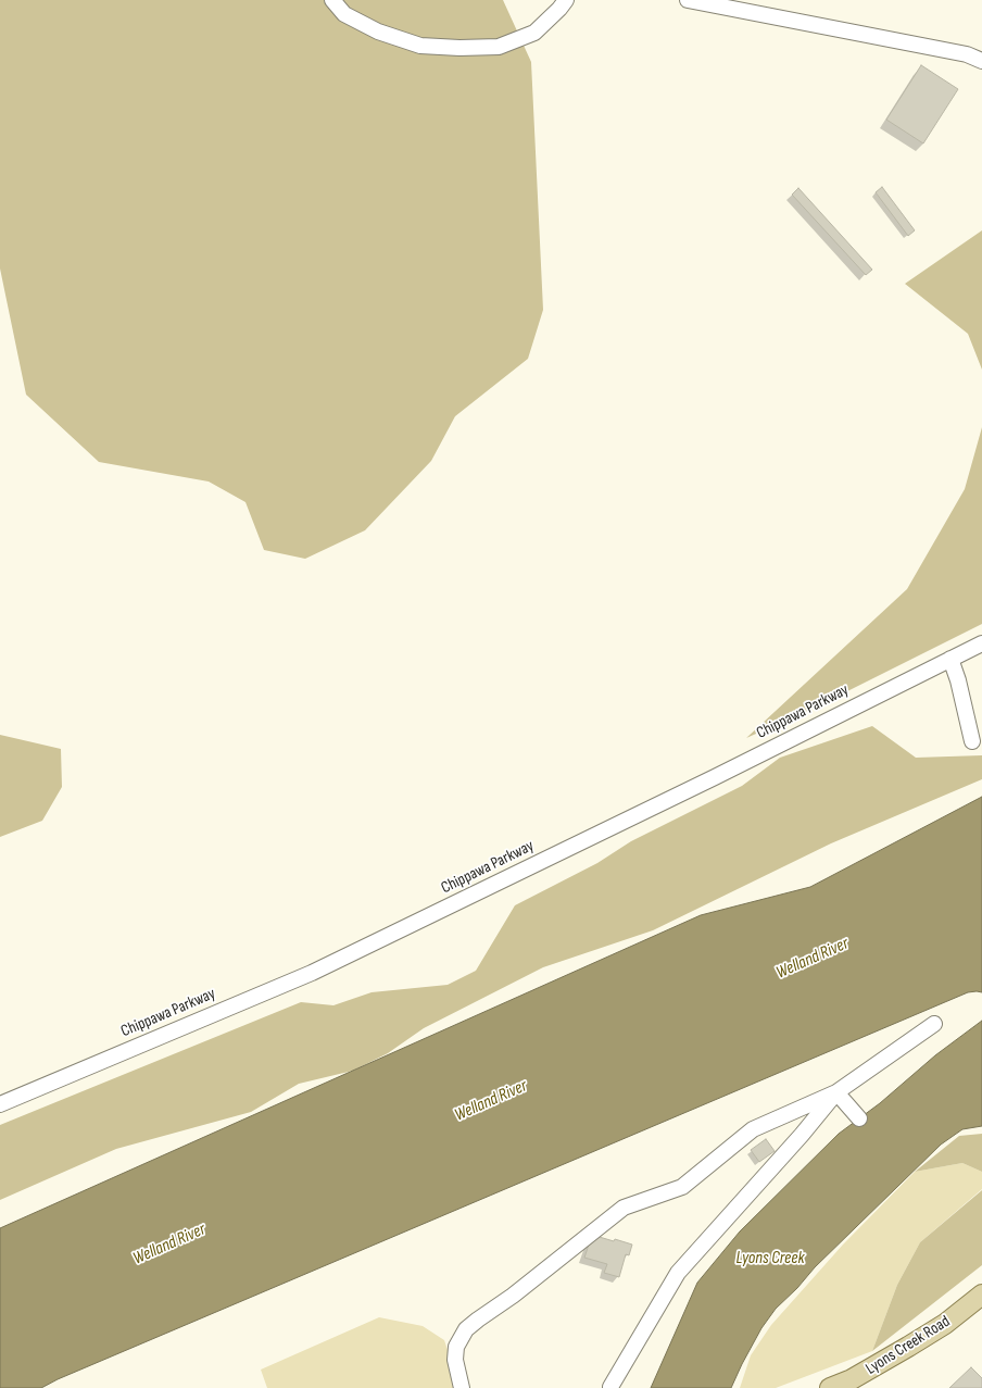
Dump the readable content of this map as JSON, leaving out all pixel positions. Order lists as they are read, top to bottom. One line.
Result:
{"streets":{"main road":["Lyons Creek Road"],"street":["Chippawa Parkway"]},"water":["Welland River","Lyons Creek"]}
